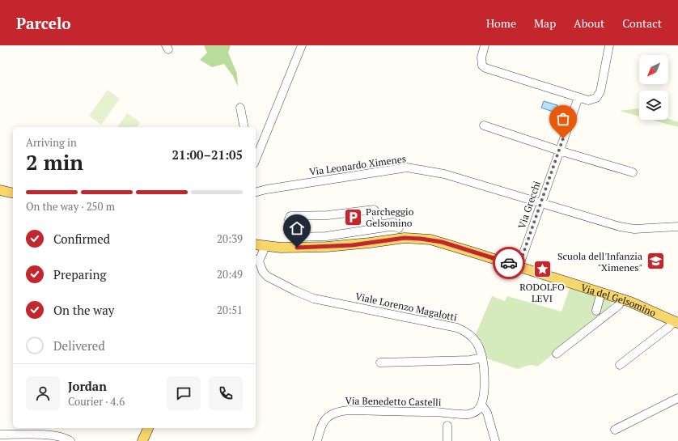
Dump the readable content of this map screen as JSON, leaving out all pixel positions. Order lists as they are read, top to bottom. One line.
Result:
{"streets":{"main road":["Via del Gelsomino"],"street":["Via Leonardo Ximenes","Via Grecchi","Viale Lorenzo Magalotti","Via Benedetto Castelli"]},"crossings":[["Via Leonardo Ximenes","Via Grecchi"],["Via Grecchi","Via del Gelsomino"],["Via del Gelsomino","Viale Lorenzo Magalotti"],["Viale Lorenzo Magalotti","Via Benedetto Castelli"]],"places":{"parking":["Parcheggio Gelsomino"],"school or university":["Scuola dell'Infanzia \"Ximenes\""],"place":["RODOLFO LEVI"]},"north":"bottom left","page":{"header":"Parcelo","nav":["Home","Map","About","Contact"],"heading":["2 min","Arriving in","21:00–21:05"],"panel":["Jordan","Courier · 4.6"],"bar":"On the way · 250 m","list":[["Confirmed","20:39"],["Preparing","20:49"],["On the way","20:51"],"Delivered"]}}
